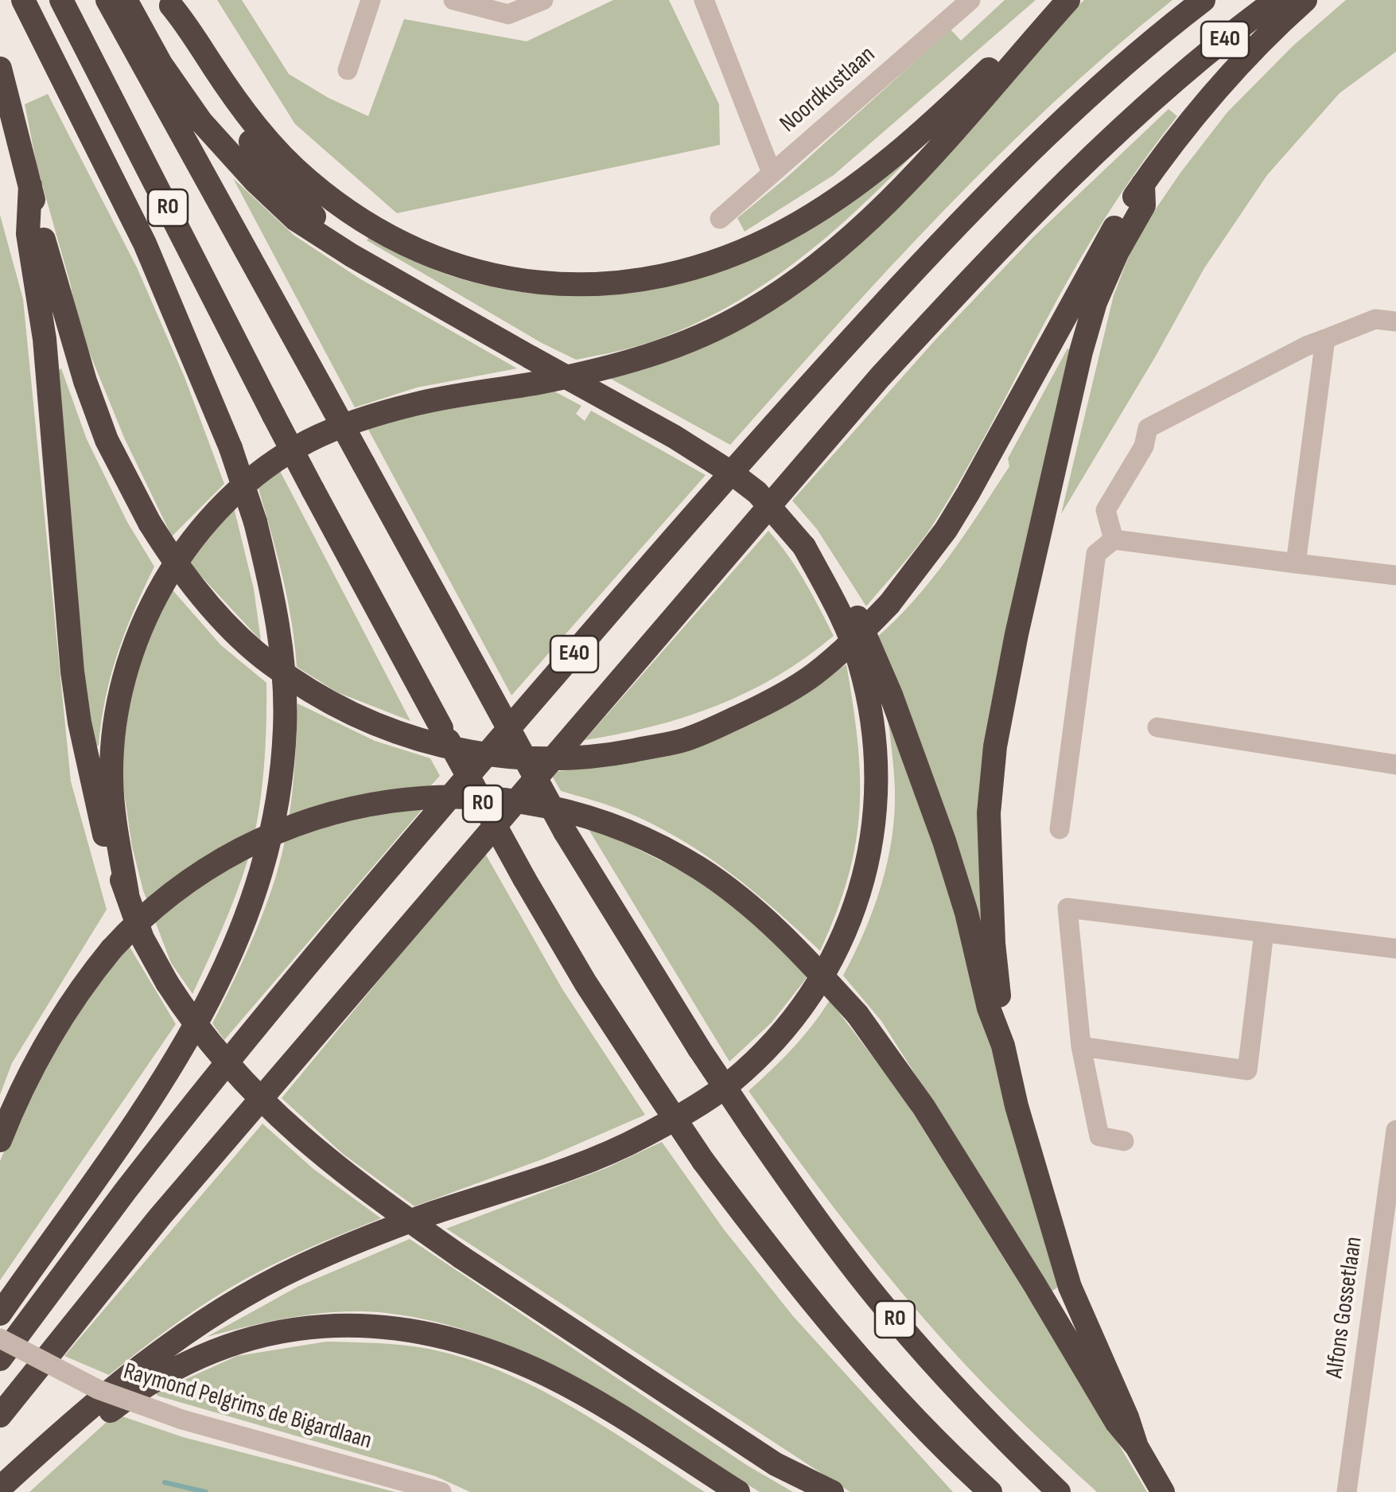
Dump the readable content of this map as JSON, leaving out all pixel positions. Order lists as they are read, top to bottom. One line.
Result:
{"streets":{"highway":["E40","R0"],"street":["Noordkustlaan","Alfons Gossetlaan","Raymond Pelgrims de Bigardlaan"]}}
